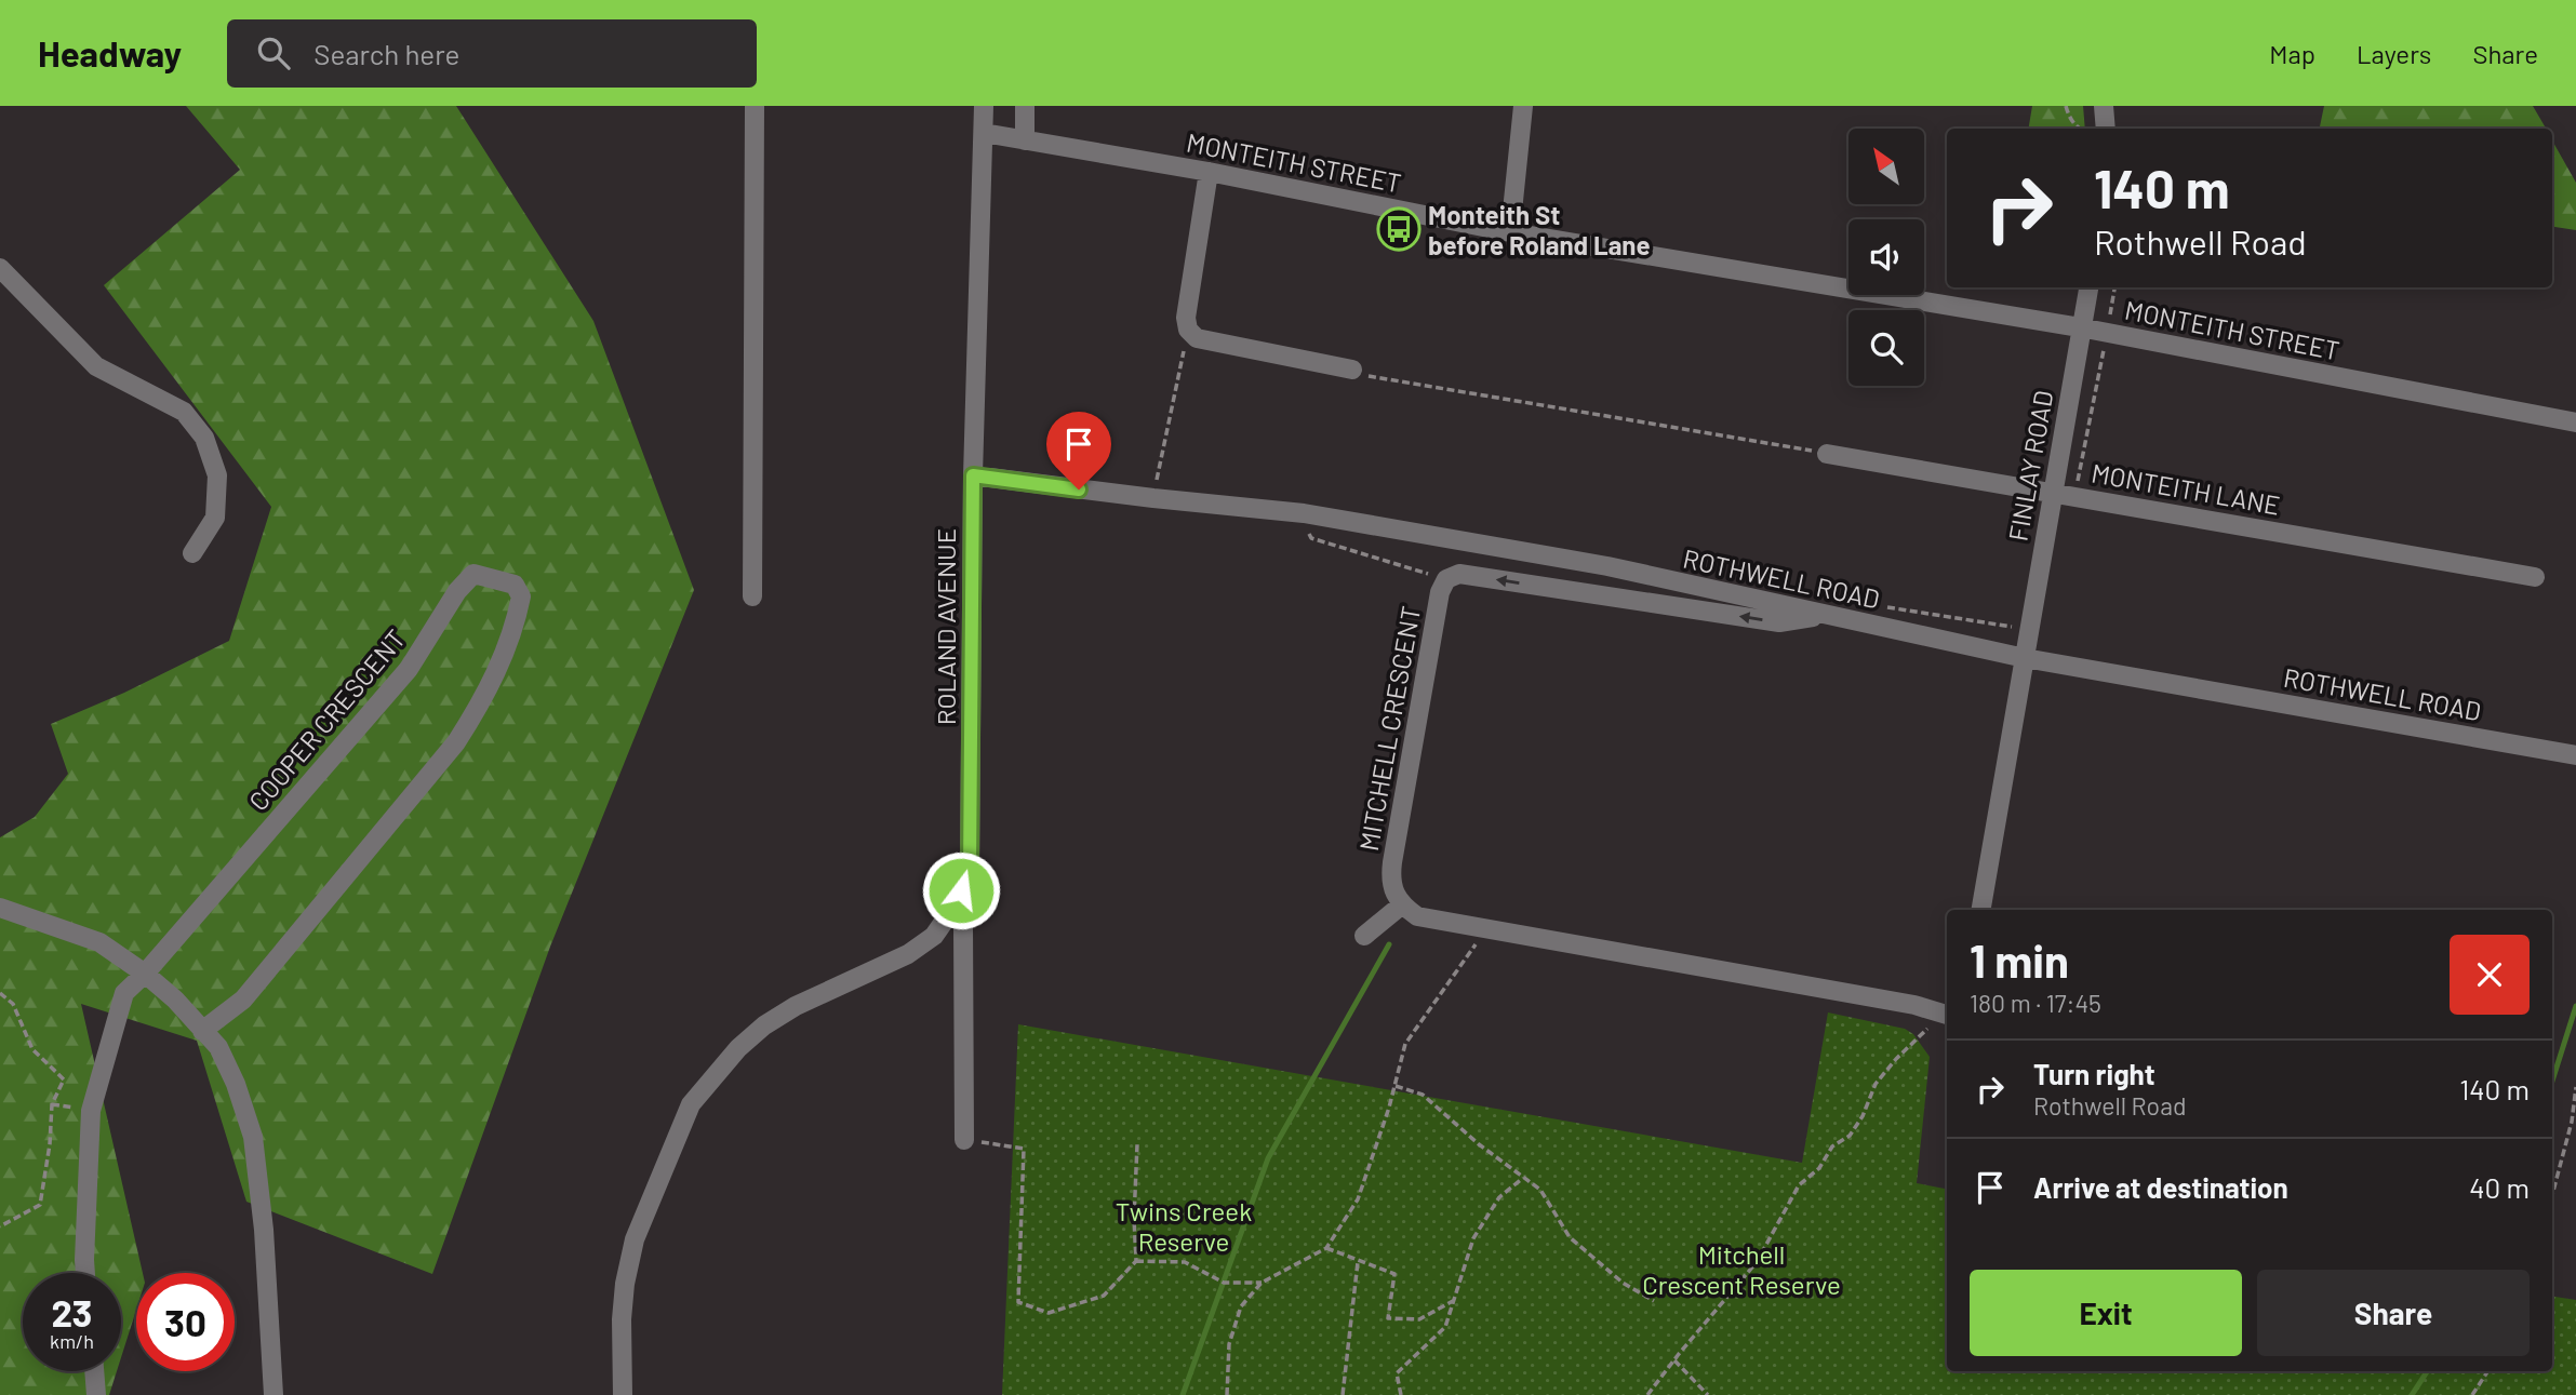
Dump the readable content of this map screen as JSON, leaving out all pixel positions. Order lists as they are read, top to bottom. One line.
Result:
{"streets":{"street":["MONTEITH STREET","FINLAY ROAD","MONTEITH LANE","ROTHWELL ROAD","ROLAND AVENUE","COOPER CRESCENT","MITCHELL CRESCENT"]},"crossings":[["MONTEITH STREET","FINLAY ROAD"],["MONTEITH STREET","ROLAND AVENUE"],["FINLAY ROAD","MONTEITH LANE"],["FINLAY ROAD","ROTHWELL ROAD"],["ROTHWELL ROAD","ROLAND AVENUE"],["ROTHWELL ROAD","MITCHELL CRESCENT"]],"one_way":["MITCHELL CRESCENT"],"parks":["Twins Creek Reserve","Mitchell Crescent Reserve"],"places":{"bus stop":["Monteith St before Roland Lane"]},"north":"top left","page":{"header":"Headway","search":"Search here","nav":["Map","Layers","Share"],"turn":["140 m","Rothwell Road"],"heading":["1 min","180 m · 17:45"],"list":[{"name":"Turn right","note":"Rothwell Road","value":"140 m"},{"name":"Arrive at destination","value":"40 m"}],"buttons":["Exit","Share"],"speed":"23 km/h","limit":"30"}}
